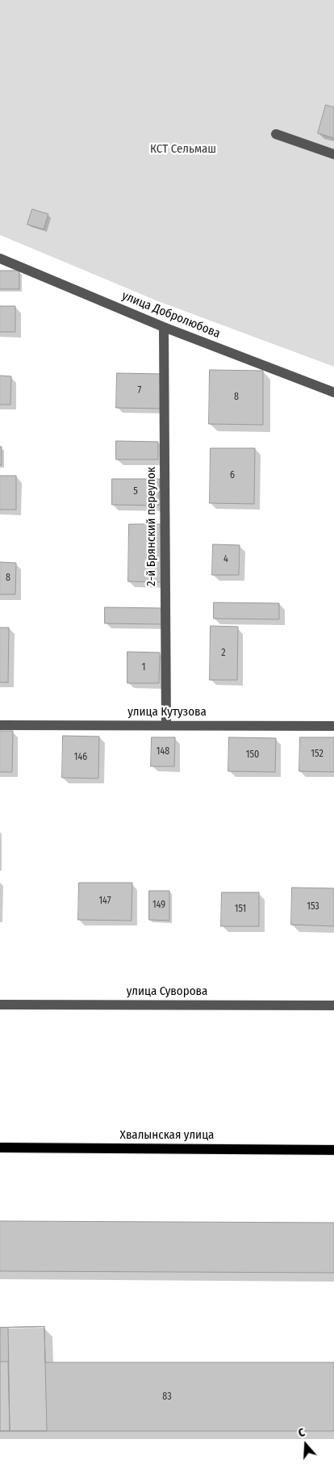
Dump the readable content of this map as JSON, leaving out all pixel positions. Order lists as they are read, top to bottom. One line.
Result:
{"streets":{"main road":["Хвалынская улица"],"street":["улица Добролюбова","2-й Брянский переулок","улица Кутузова","улица Суворова"]},"crossings":[["улица Добролюбова","2-й Брянский переулок"],["2-й Брянский переулок","улица Кутузова"]],"parks":["КСТ Сельмаш"],"house_numbers":["7","8","6","5","4","8","2","1","148","152","150","146","147","149","153","151","83"],"north":"top"}
